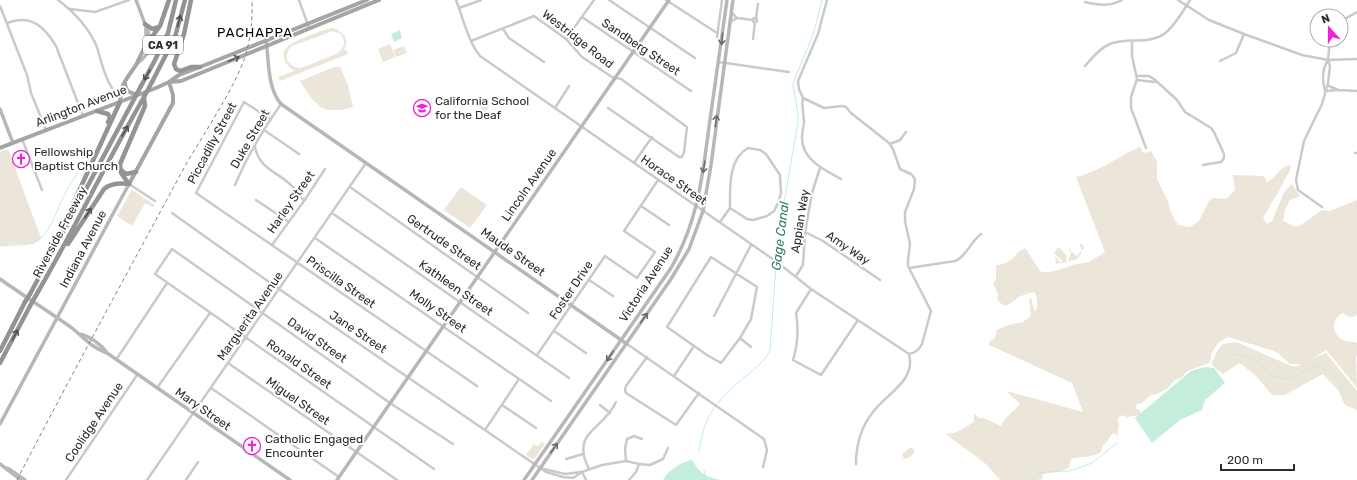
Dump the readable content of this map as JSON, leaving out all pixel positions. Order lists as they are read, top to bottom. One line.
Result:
{"streets":{"highway":["CA 91","Riverside Freeway"],"main road":["Arlington Avenue","Lincoln Avenue","Indiana Avenue","Maude Street","Victoria Avenue","Mary Street"],"street":["Westridge Road","Sandberg Street","Duke Street","Piccadilly Street","Horace Street","Harley Street","Appian Way","Gertrude Street","Amy Way","Priscilla Street","Kathleen Street","Foster Drive","Molly Street","Marguerita Avenue","Jane Street","David Street","Ronald Street","Miguel Street","Coolidge Avenue"]},"crossings":[["Westridge Road","Horace Street"],["Westridge Road","Lincoln Avenue"],["Sandberg Street","Lincoln Avenue"],["Arlington Avenue","Indiana Avenue"],["Arlington Avenue","Maude Street"],["Duke Street","Piccadilly Street"],["Duke Street","Maude Street"],["Piccadilly Street","Priscilla Street"],["Horace Street","Lincoln Avenue"],["Horace Street","Appian Way"],["Horace Street","Victoria Avenue"],["Horace Street","Foster Drive"],["Lincoln Avenue","Gertrude Street"],["Lincoln Avenue","Maude Street"],["Lincoln Avenue","Priscilla Street"],["Lincoln Avenue","Kathleen Street"],["Lincoln Avenue","Molly Street"],["Lincoln Avenue","Jane Street"],["Lincoln Avenue","David Street"],["Lincoln Avenue","Ronald Street"],["Lincoln Avenue","Miguel Street"],["Harley Street","Priscilla Street"],["Appian Way","Amy Way"],["Gertrude Street","Marguerita Avenue"],["Indiana Avenue","Mary Street"],["Maude Street","Victoria Avenue"],["Maude Street","Foster Drive"],["Maude Street","Marguerita Avenue"],["Priscilla Street","Marguerita Avenue"],["Victoria Avenue","Jane Street"],["Kathleen Street","Foster Drive"],["Kathleen Street","Marguerita Avenue"],["Molly Street","Marguerita Avenue"],["Marguerita Avenue","Jane Street"],["Marguerita Avenue","David Street"],["Marguerita Avenue","Ronald Street"],["Marguerita Avenue","Miguel Street"],["Marguerita Avenue","Mary Street"],["David Street","Ronald Street"],["Mary Street","Coolidge Avenue"]],"districts":["PACHAPPA"],"water":["Gage Canal"],"places":{"school or university":["California School for the Deaf"],"church":["Fellowship Baptist Church","Catholic Engaged Encounter"]},"scale_bar":"200 m","north":"top"}
